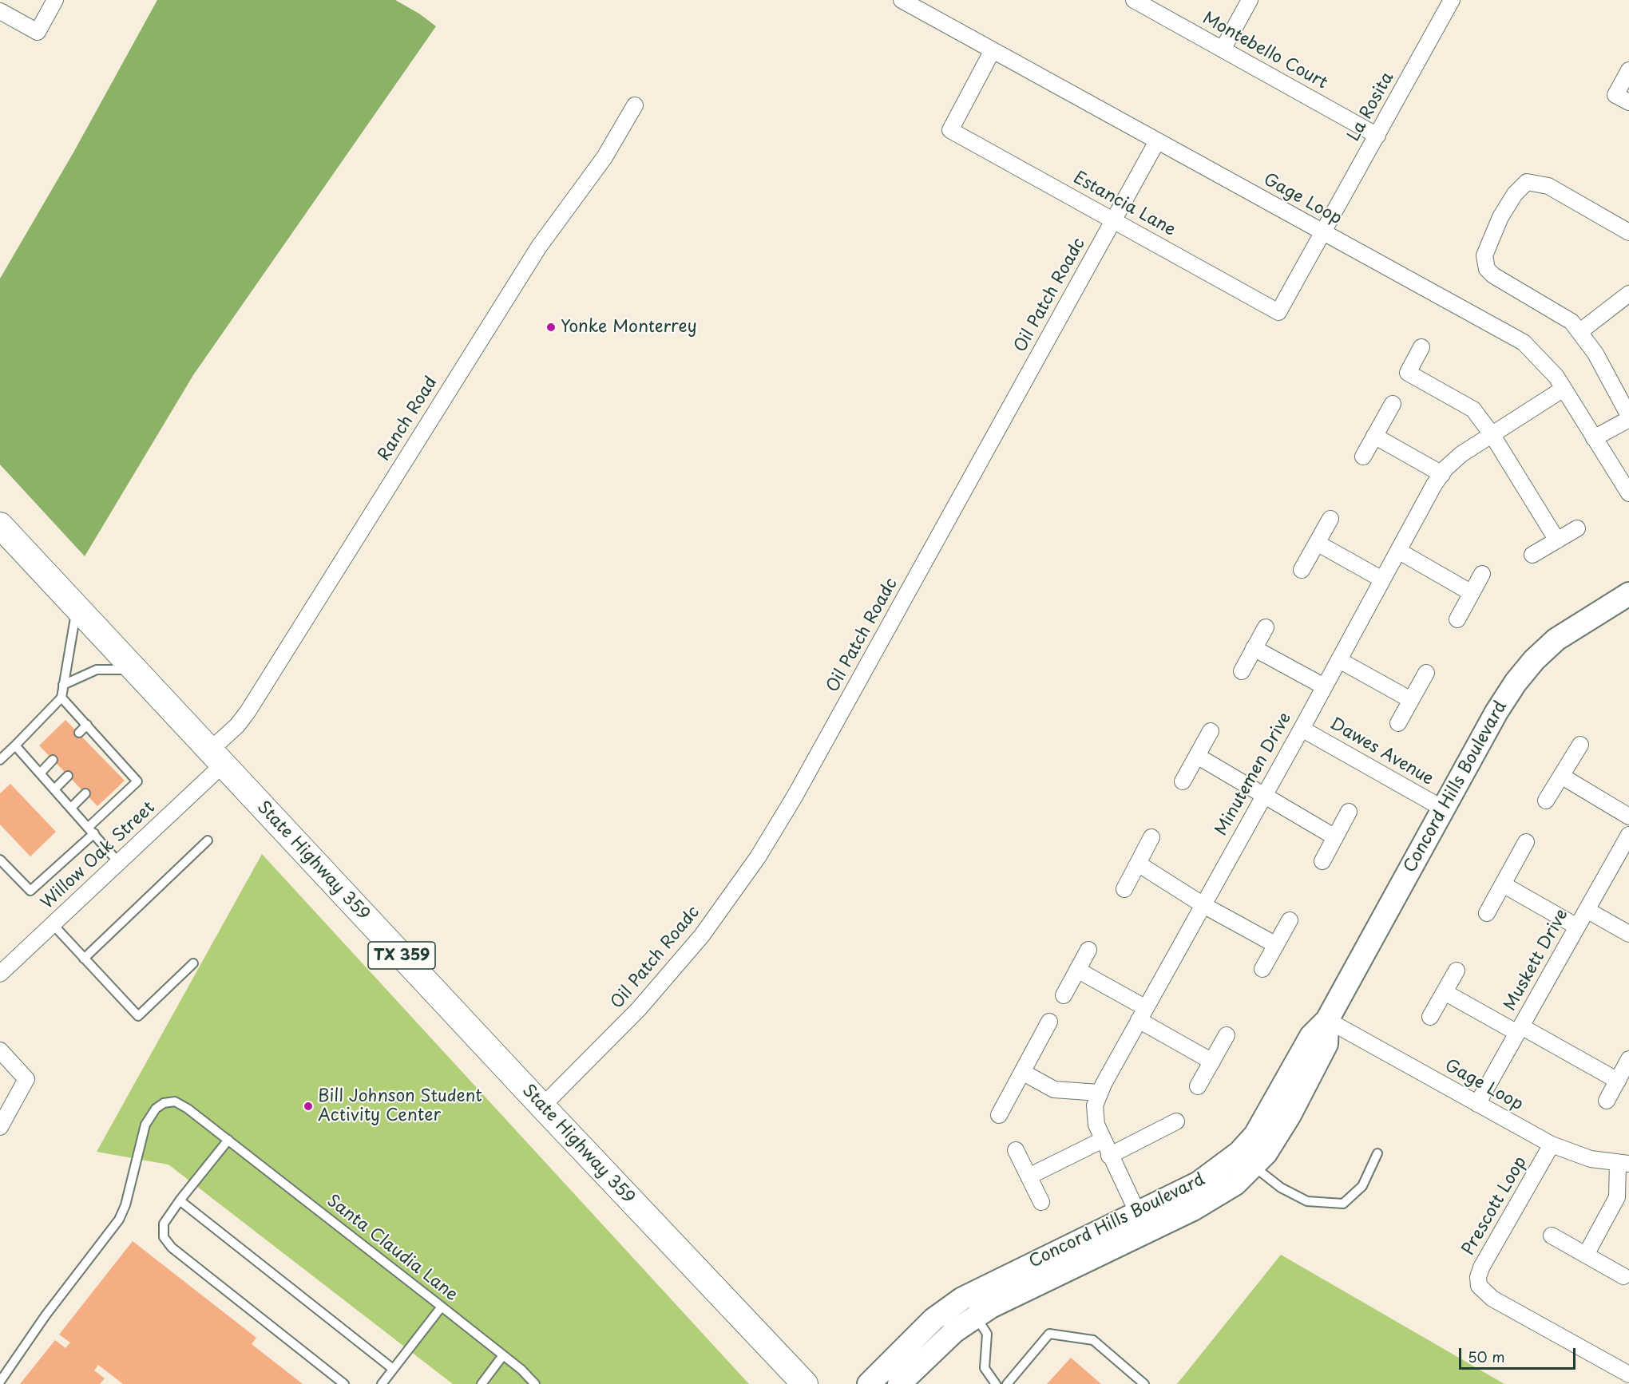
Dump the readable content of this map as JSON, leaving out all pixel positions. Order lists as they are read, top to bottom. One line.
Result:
{"streets":{"main road":["State Highway 359","TX 359"],"street":["Montebello Court","La Rosita","Gage Loop","Estancia Lane","Oil Patch Roadc","Ranch Road","Dawes Avenue","Minutemen Drive","Concord Hills Boulevard","Willow Oak Street","Muskett Drive","Prescott Loop"],"lane":["Santa Claudia Lane"]},"crossings":[["Montebello Court","La Rosita"],["La Rosita","Gage Loop"],["La Rosita","Estancia Lane"],["Gage Loop","Estancia Lane"],["Gage Loop","Oil Patch Roadc"],["Gage Loop","Minutemen Drive"],["Gage Loop","Concord Hills Boulevard"],["Gage Loop","Muskett Drive"],["Gage Loop","Prescott Loop"],["Estancia Lane","Oil Patch Roadc"],["Oil Patch Roadc","State Highway 359"],["Ranch Road","Willow Oak Street"],["Ranch Road","State Highway 359"],["Dawes Avenue","Minutemen Drive"],["Dawes Avenue","Concord Hills Boulevard"],["Minutemen Drive","Concord Hills Boulevard"],["Willow Oak Street","State Highway 359"]],"places":["Yonke Monterrey","Bill Johnson Student Activity Center"],"scale_bar":"50 m"}
